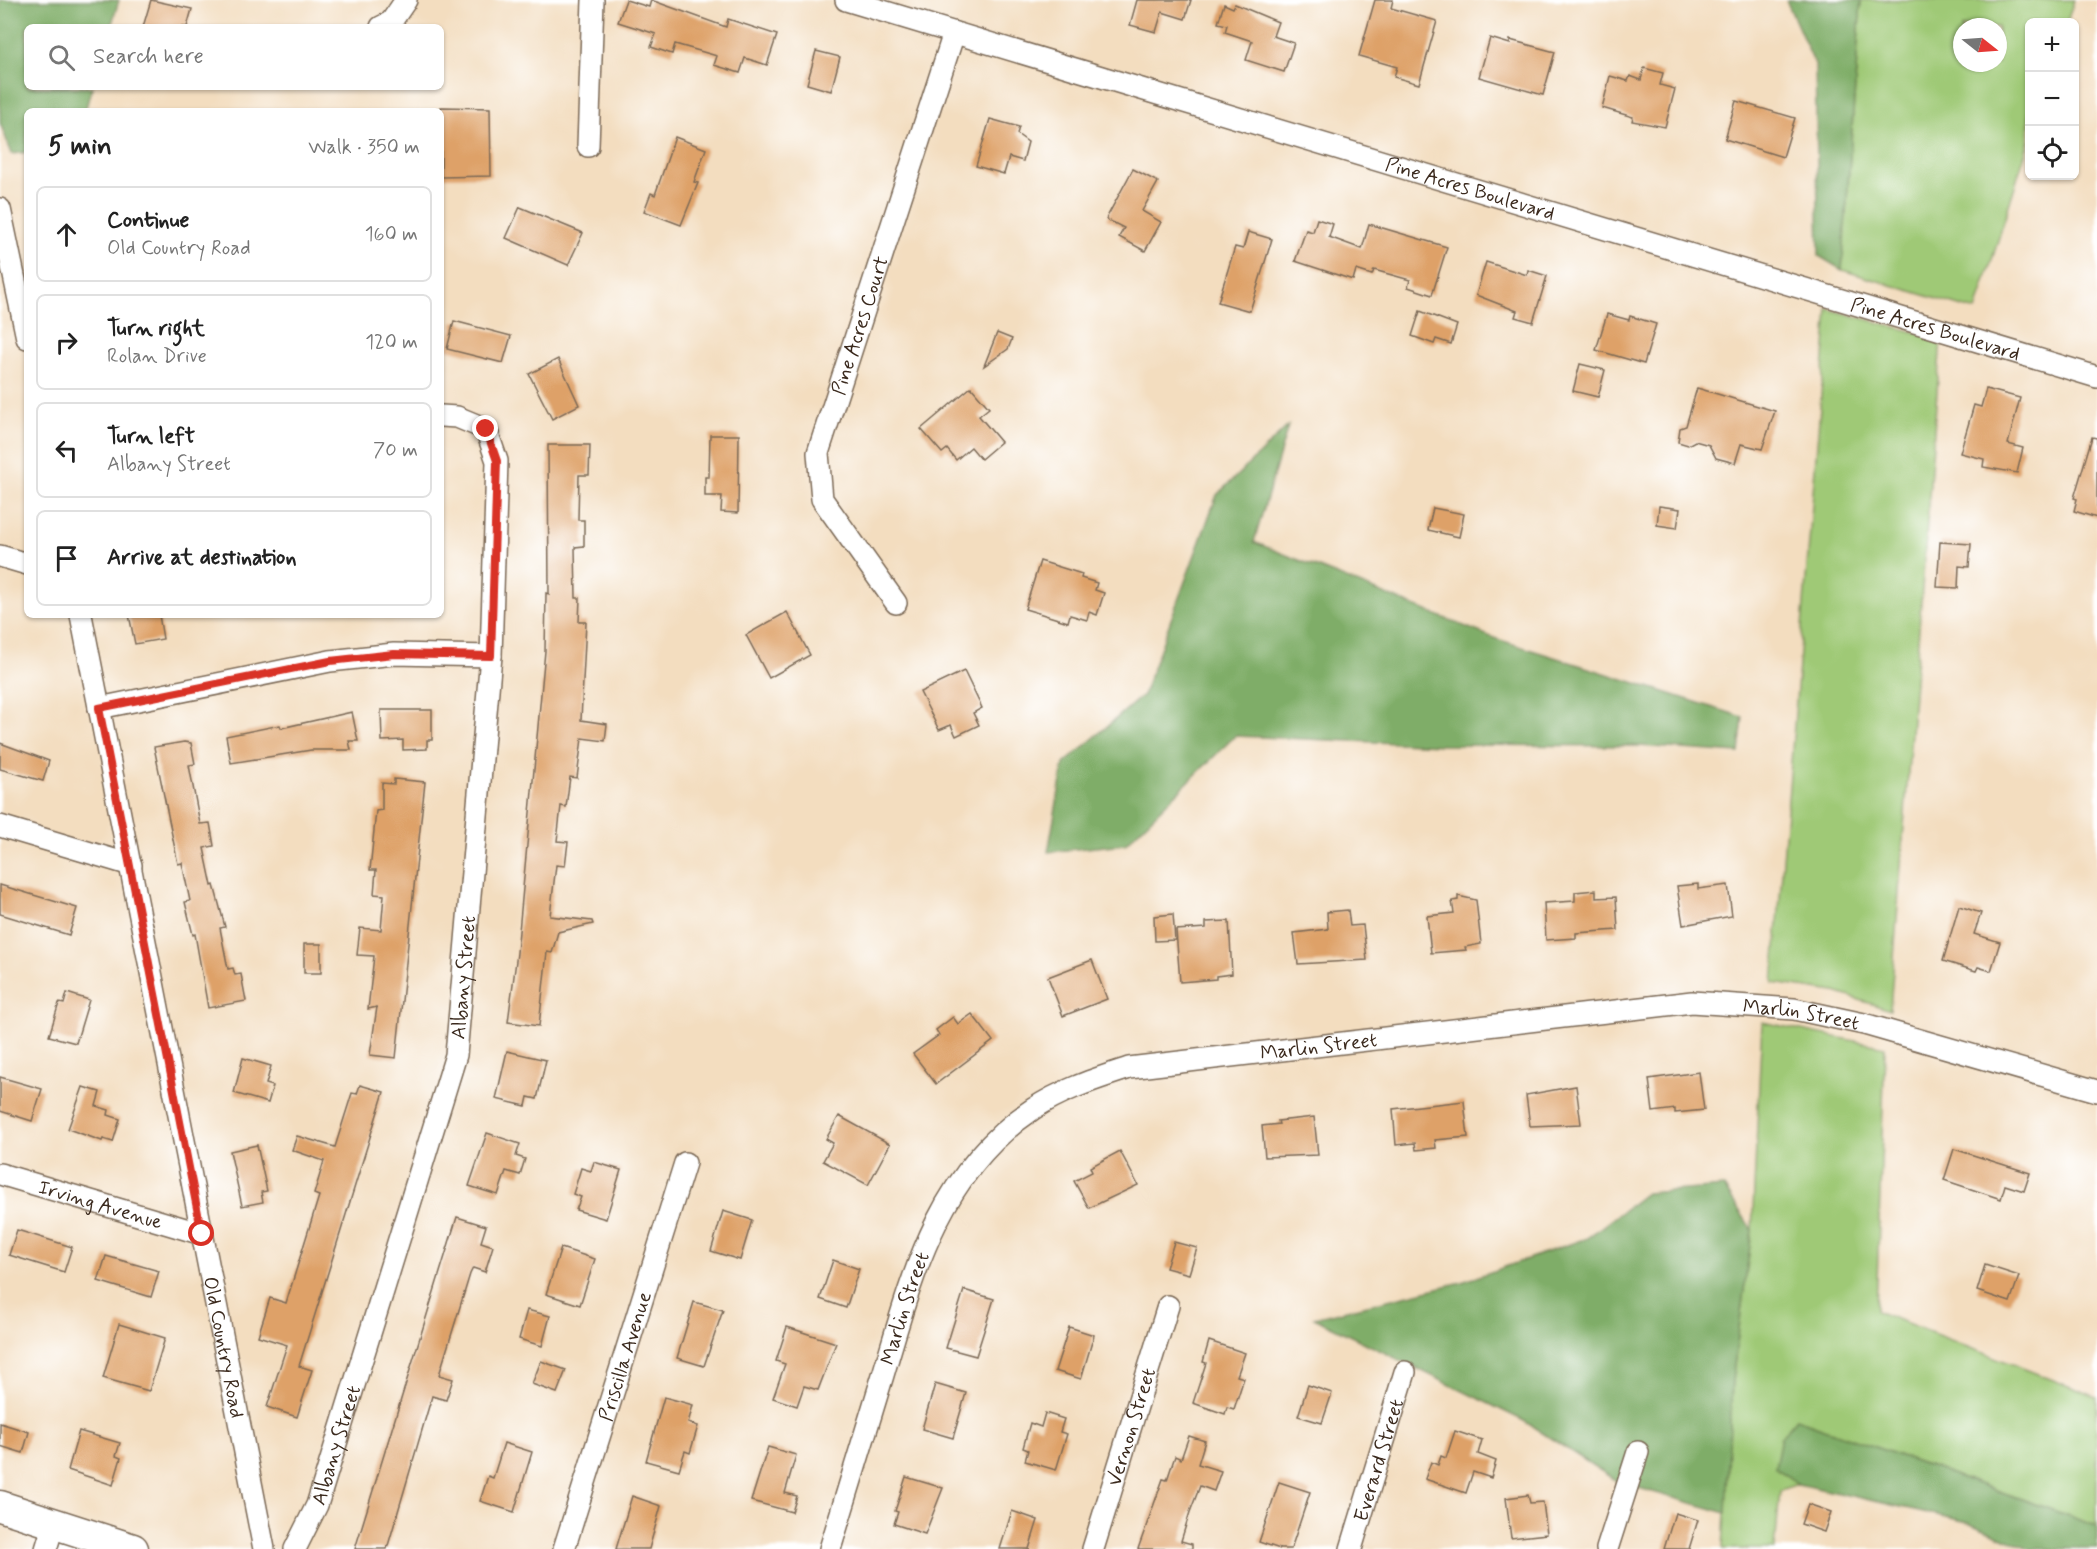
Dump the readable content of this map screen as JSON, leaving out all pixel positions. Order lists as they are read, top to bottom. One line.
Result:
{"streets":{"street":["Pine Acres Boulevard","Pine Acres Court","Albany Street","Marlin Street","Irving Avenue","Old Country Road","Priscilla Avenue","Vernon Street","Everard Street"]},"crossings":[["Pine Acres Boulevard","Pine Acres Court"],["Irving Avenue","Old Country Road"]],"north":"right","page":{"map_buttons":["+","−"],"search":"Search here","heading":["5 min","Walk · 350 m"],"list":[["Continue","Old Country Road","160 m"],["Turn right","Rolan Drive","120 m"],["Turn left","Albany Street","70 m"],"Arrive at destination"]}}
